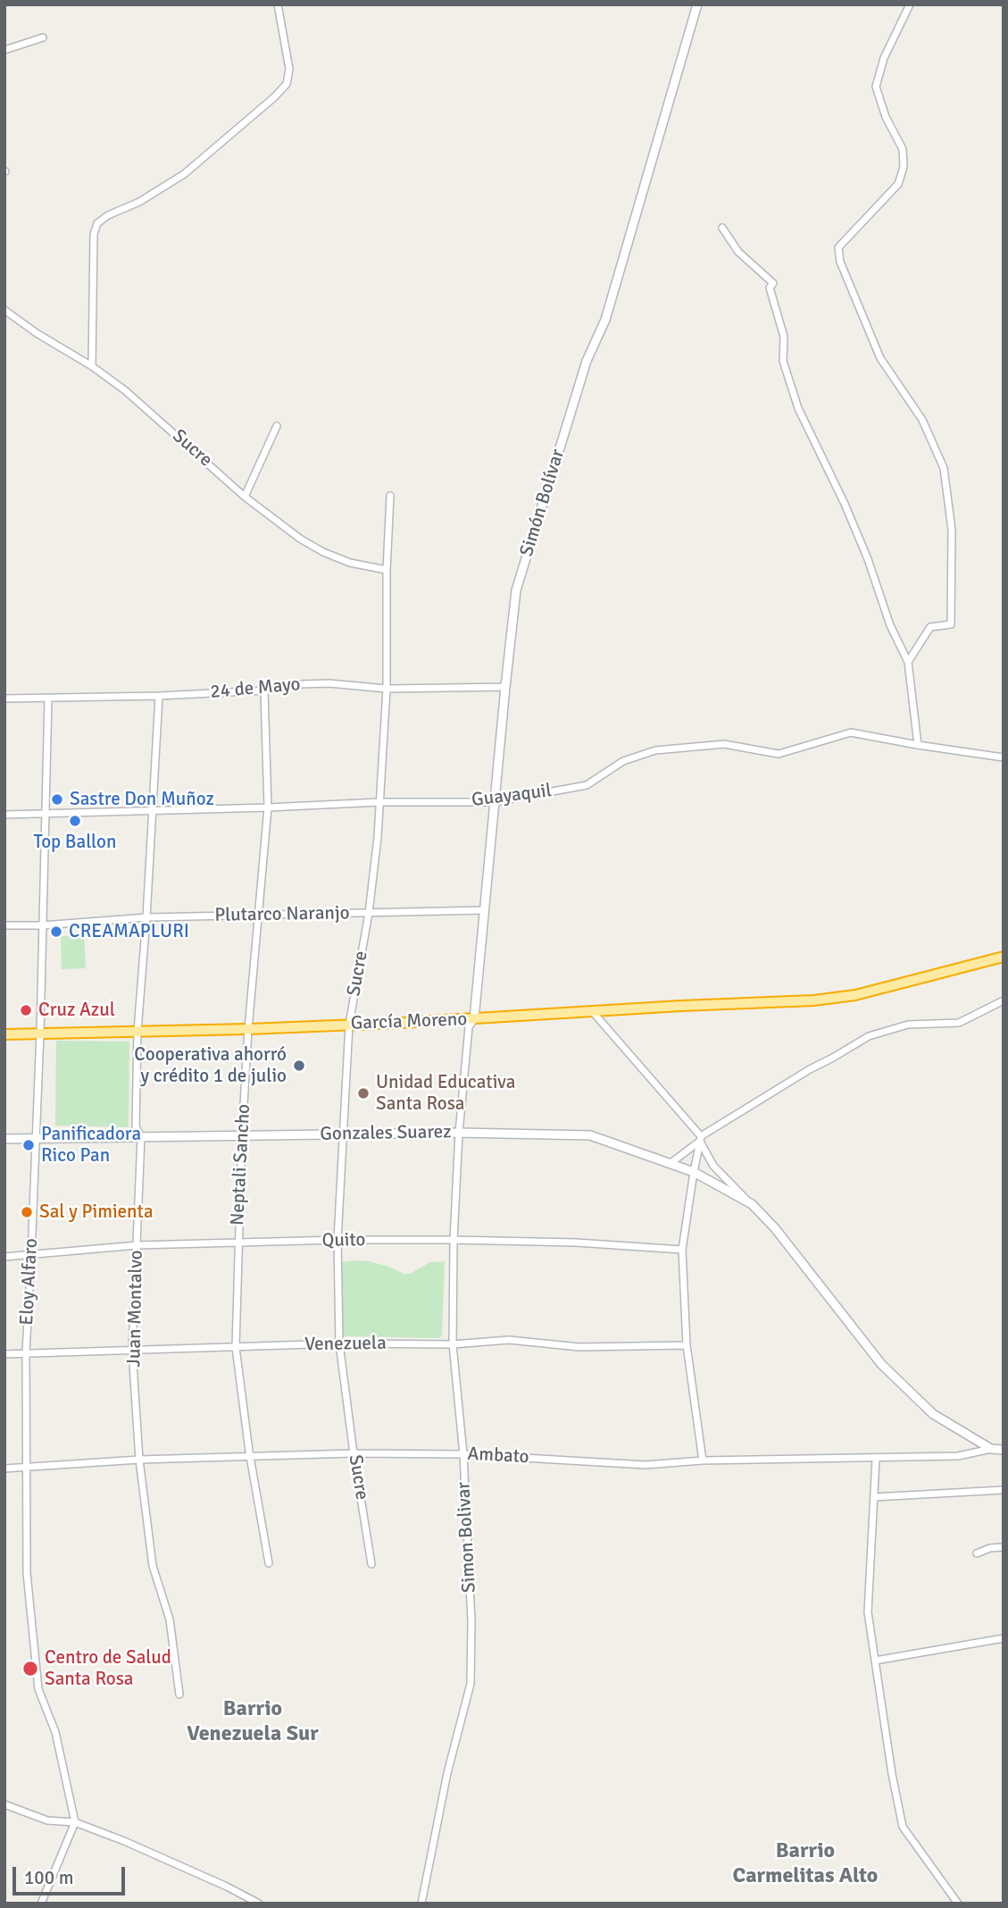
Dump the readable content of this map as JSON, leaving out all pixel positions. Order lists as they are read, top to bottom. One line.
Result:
{"streets":{"highway":["García Moreno"],"street":["Sucre","Simón Bolívar","24 de Mayo","Guayaquil","Plutarco Naranjo","Gonzales Suarez","Neptali Sancho","Quito","Eloy Alfaro","Juan Montalvo","Venezuela","Ambato","Simon Bolivar"]},"crossings":[["Sucre","24 de Mayo"],["Sucre","Guayaquil"],["Sucre","Plutarco Naranjo"],["Sucre","García Moreno"],["Sucre","Gonzales Suarez"],["Sucre","Quito"],["Sucre","Venezuela"],["Sucre","Ambato"],["Simón Bolívar","24 de Mayo"],["Simón Bolívar","Guayaquil"],["Simón Bolívar","Plutarco Naranjo"],["Simón Bolívar","García Moreno"],["Simón Bolívar","Simon Bolivar"],["24 de Mayo","Neptali Sancho"],["24 de Mayo","Eloy Alfaro"],["24 de Mayo","Juan Montalvo"],["Guayaquil","Neptali Sancho"],["Guayaquil","Eloy Alfaro"],["Guayaquil","Juan Montalvo"],["Plutarco Naranjo","Neptali Sancho"],["Plutarco Naranjo","Eloy Alfaro"],["Plutarco Naranjo","Juan Montalvo"],["García Moreno","Neptali Sancho"],["García Moreno","Eloy Alfaro"],["García Moreno","Juan Montalvo"],["García Moreno","Simon Bolivar"],["Gonzales Suarez","Neptali Sancho"],["Gonzales Suarez","Eloy Alfaro"],["Gonzales Suarez","Juan Montalvo"],["Gonzales Suarez","Ambato"],["Gonzales Suarez","Simon Bolivar"],["Neptali Sancho","Quito"],["Neptali Sancho","Venezuela"],["Neptali Sancho","Ambato"],["Quito","Eloy Alfaro"],["Quito","Juan Montalvo"],["Quito","Simon Bolivar"],["Eloy Alfaro","Venezuela"],["Eloy Alfaro","Ambato"],["Juan Montalvo","Venezuela"],["Juan Montalvo","Ambato"],["Venezuela","Simon Bolivar"],["Ambato","Simon Bolivar"]],"districts":["Barrio Venezuela Sur","Barrio Carmelitas Alto"],"places":["Sastre Don Muñoz","Top Ballon","CREAMAPLURI","Cruz Azul","Cooperativa ahorró y crédito 1 de julio","Unidad Educativa Santa Rosa","Panificadora Rico Pan","Sal y Pimienta","Centro de Salud Santa Rosa"],"scale_bar":"100 m"}
